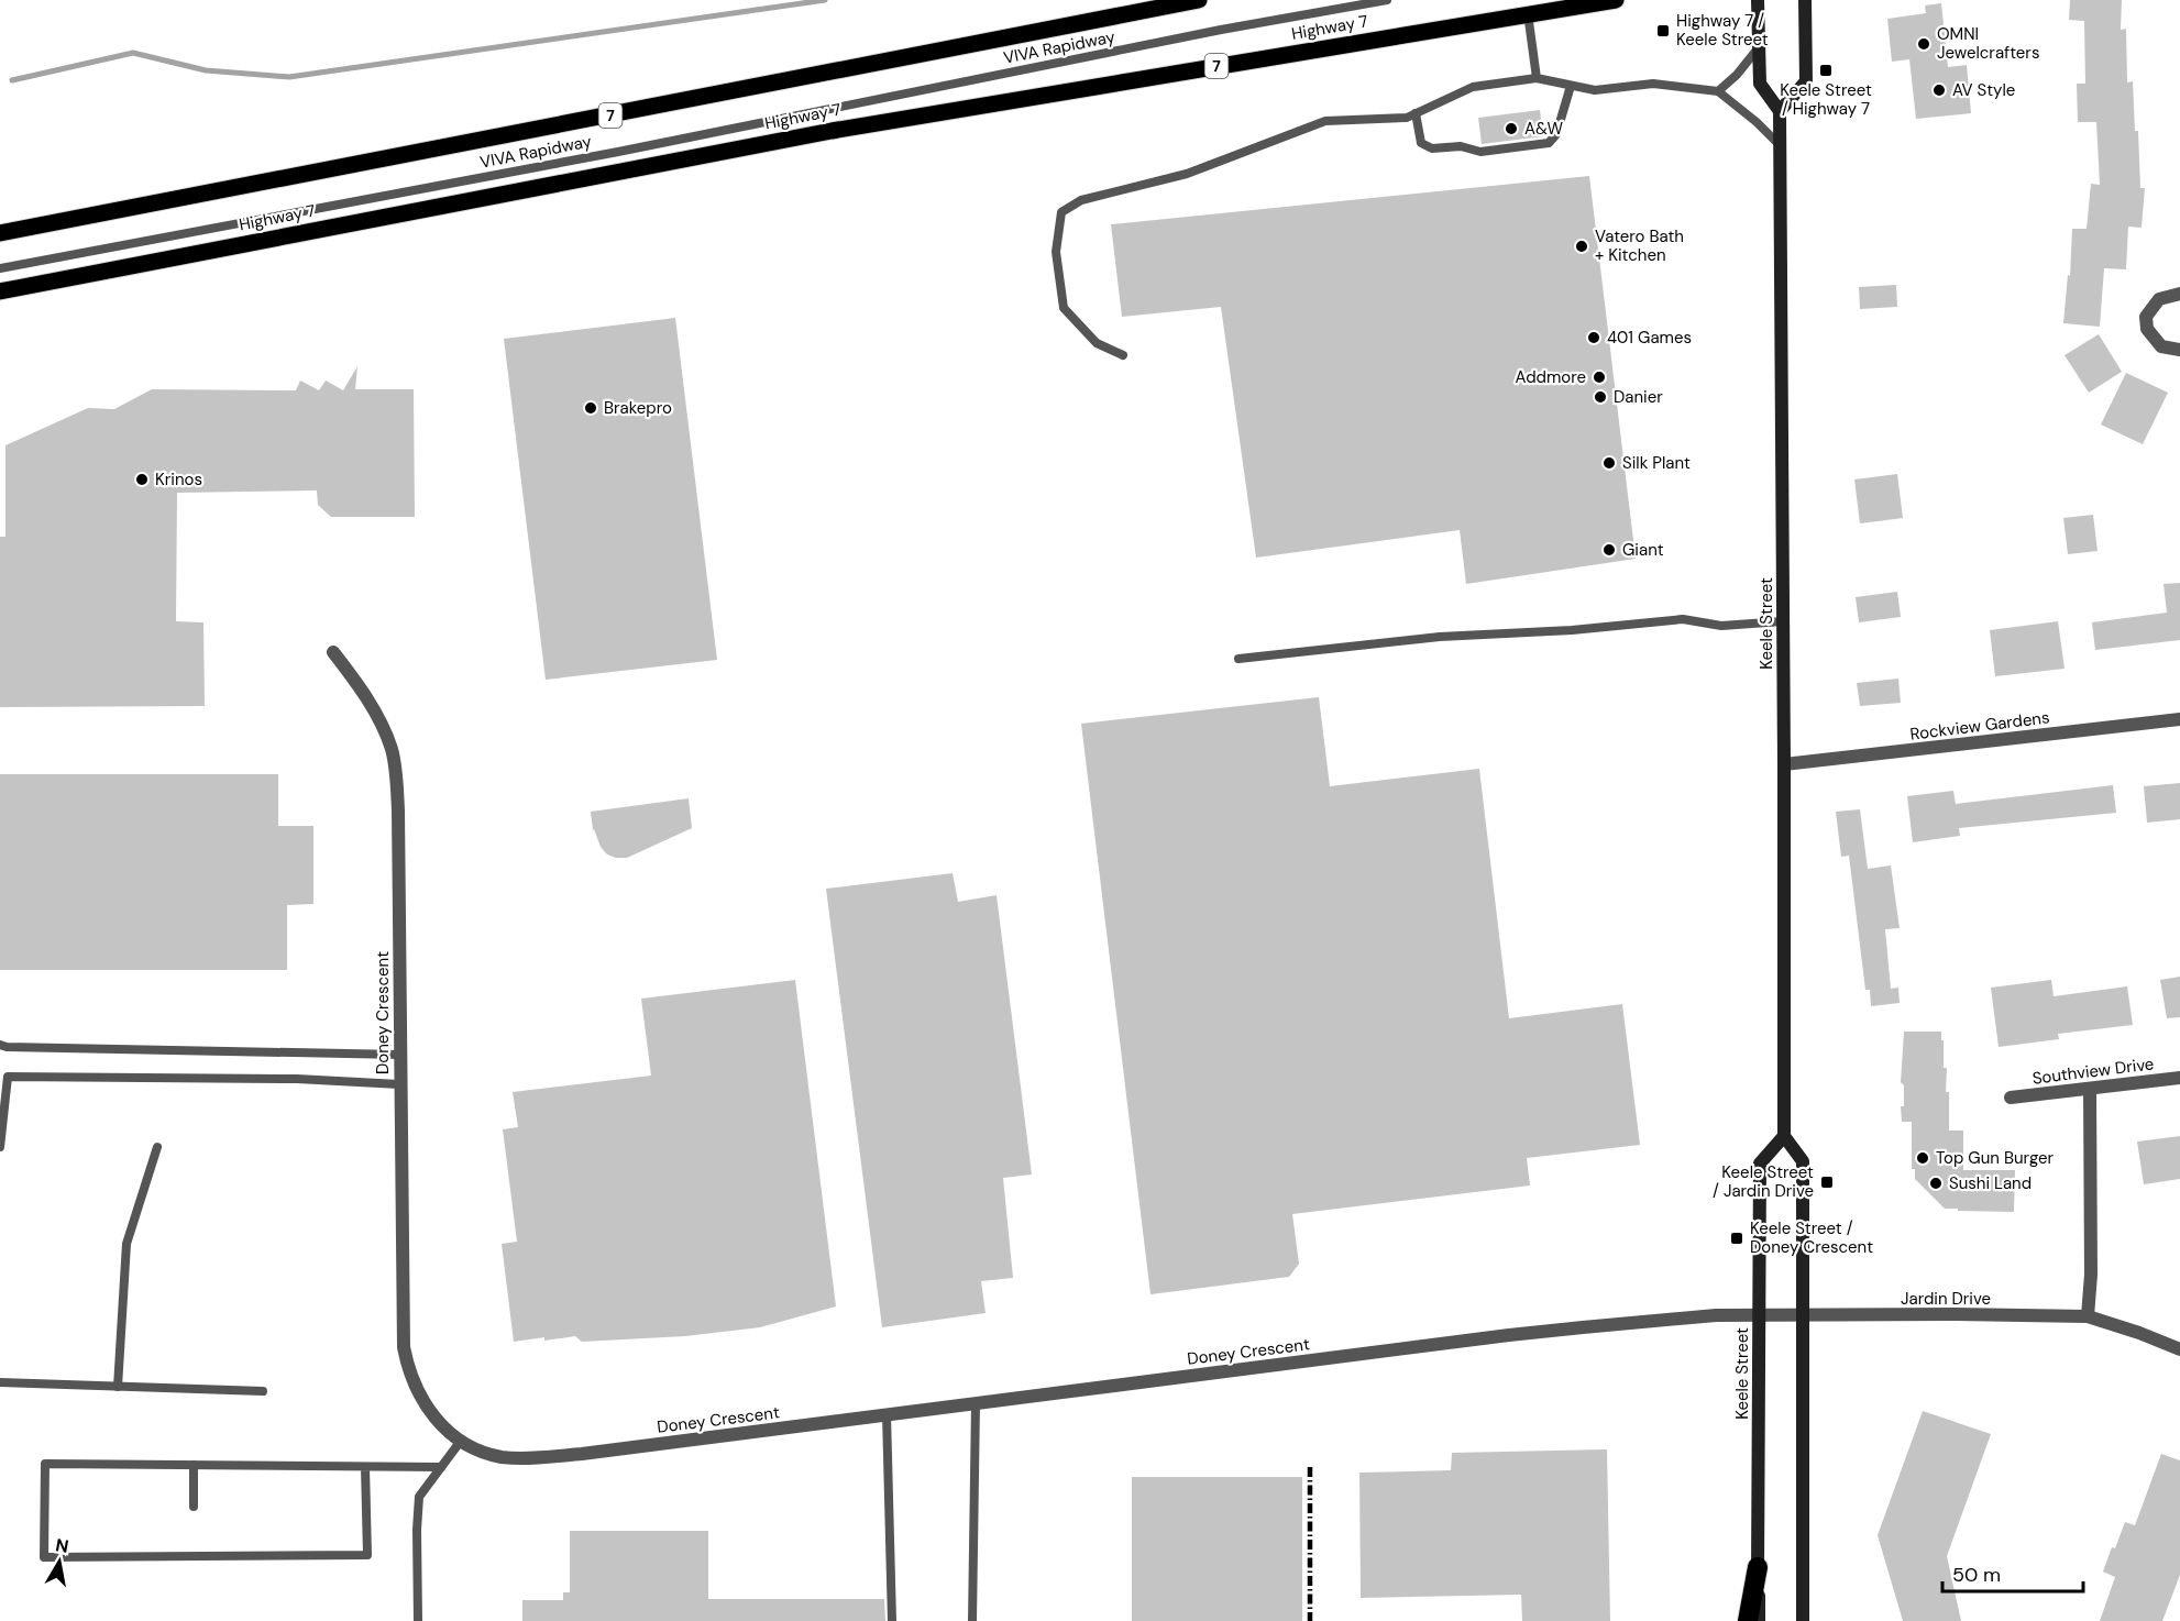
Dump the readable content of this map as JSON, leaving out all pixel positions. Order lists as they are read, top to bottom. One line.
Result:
{"streets":{"main road":["Highway 7","7","Keele Street"],"street":["Rockview Gardens","Doney Crescent","Southview Drive","Jardin Drive"],"lane":["VIVA Rapidway"]},"crossings":[["Keele Street","Rockview Gardens"],["Keele Street","Doney Crescent"],["Doney Crescent","Jardin Drive"]],"places":{"transit":["Highway 7 / Keele Street","Keele Street / Highway 7","Keele Street / Jardin Drive","Keele Street / Doney Crescent"],"other":["OMNI Jewelcrafters","AV Style","A&W","Vatero Bath + Kitchen","401 Games","Addmore","Danier","Brakepro","Silk Plant","Krinos","Giant","Top Gun Burger","Sushi Land"]},"scale_bar":"50 m","north":"top"}
